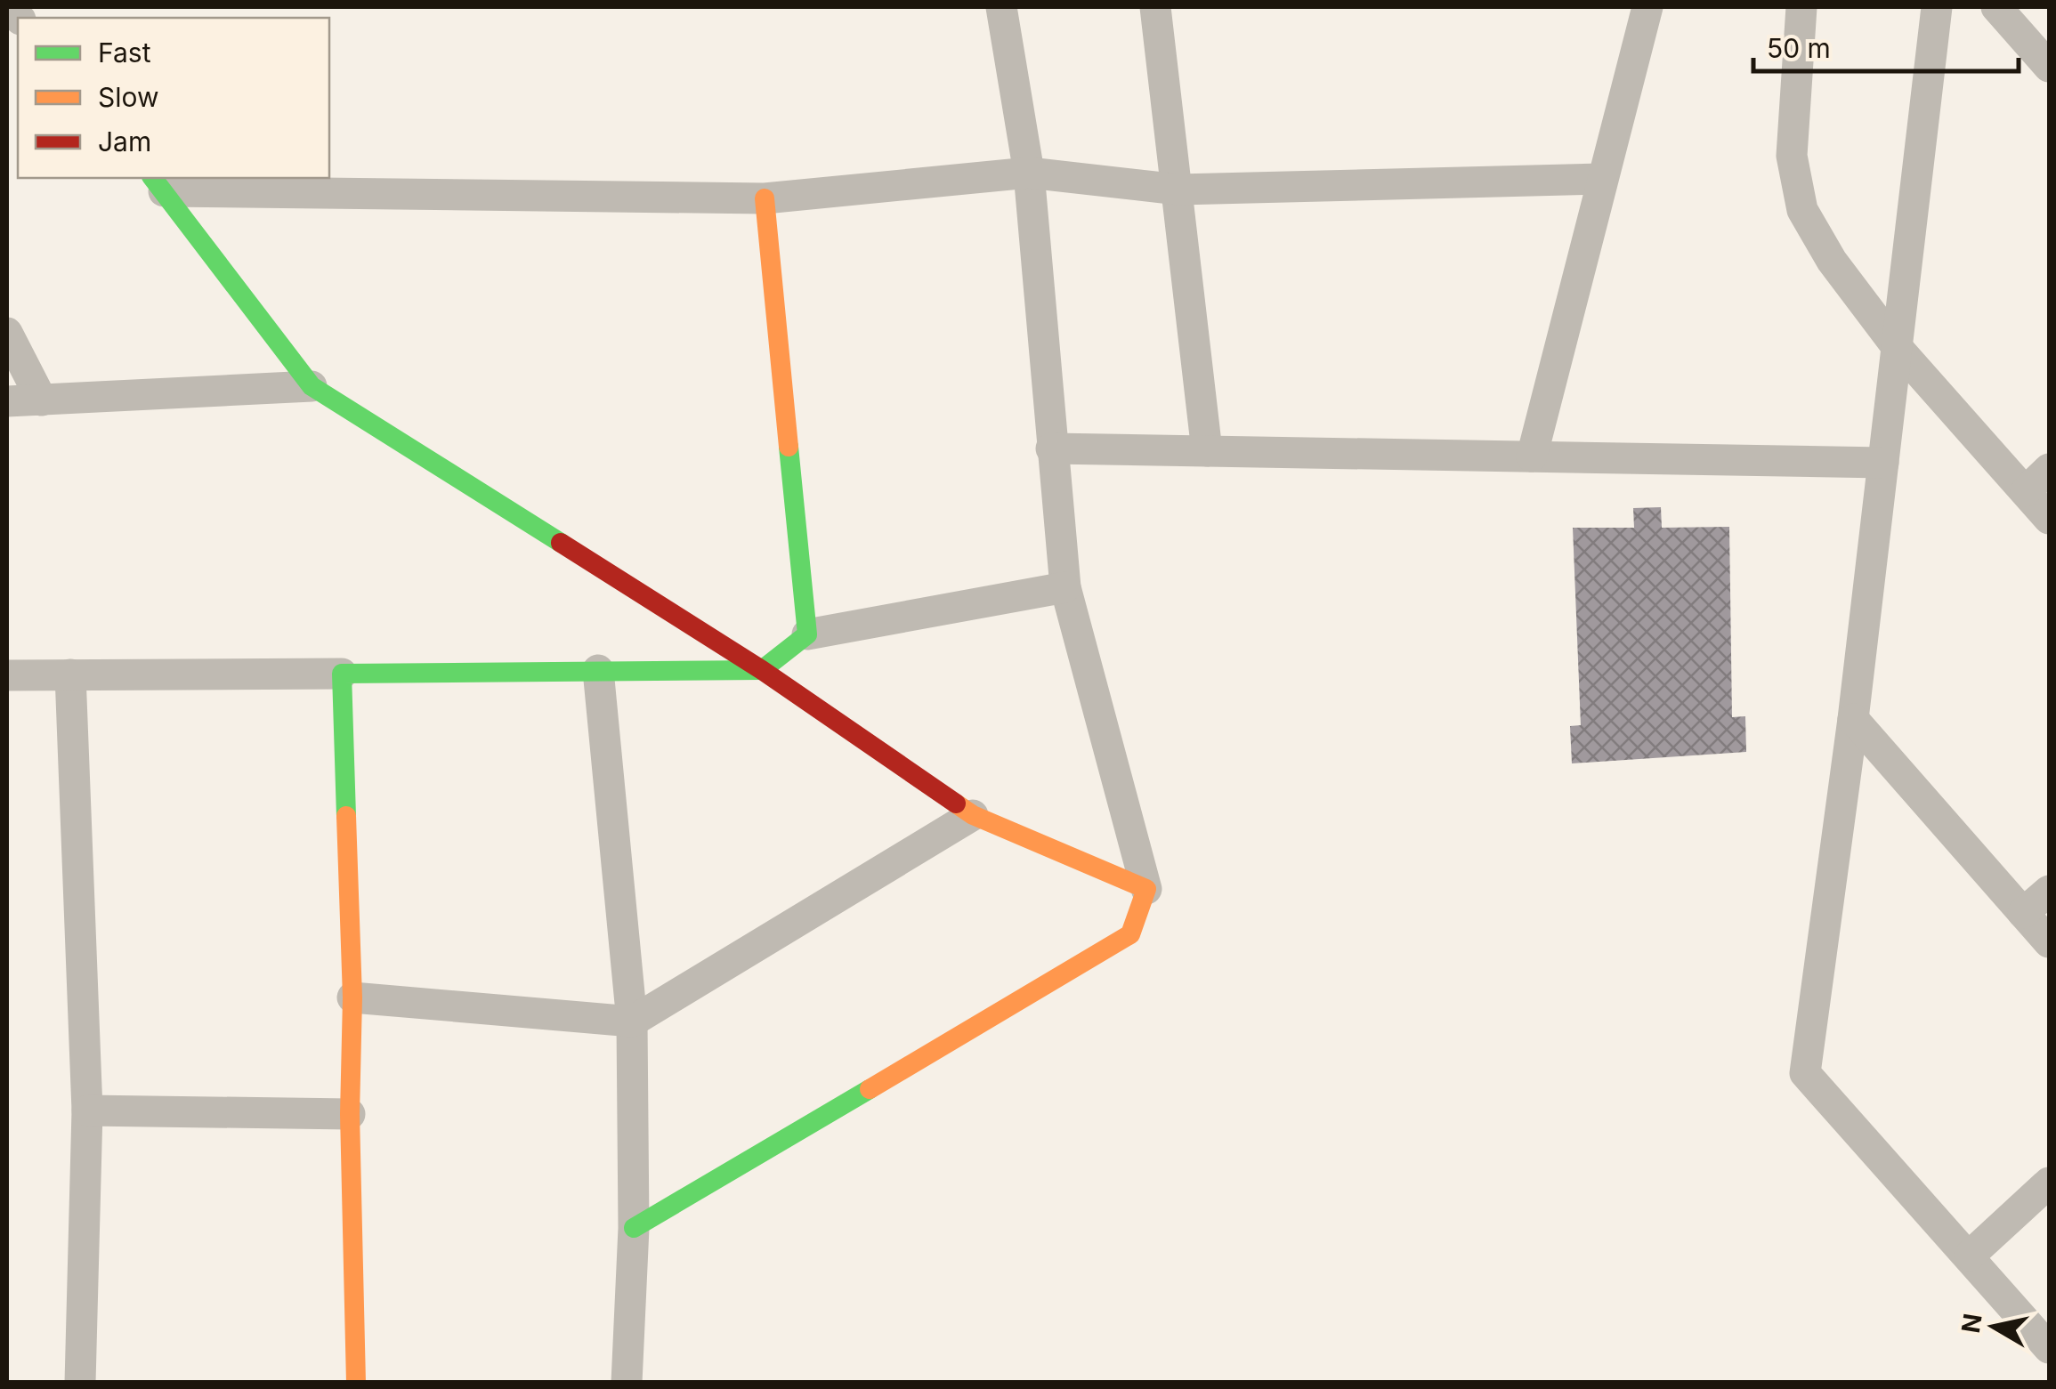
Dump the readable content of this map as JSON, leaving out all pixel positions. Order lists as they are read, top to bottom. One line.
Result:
{"legend":["Fast","Slow","Jam"],"scale_bar":"50 m","north":"left"}
